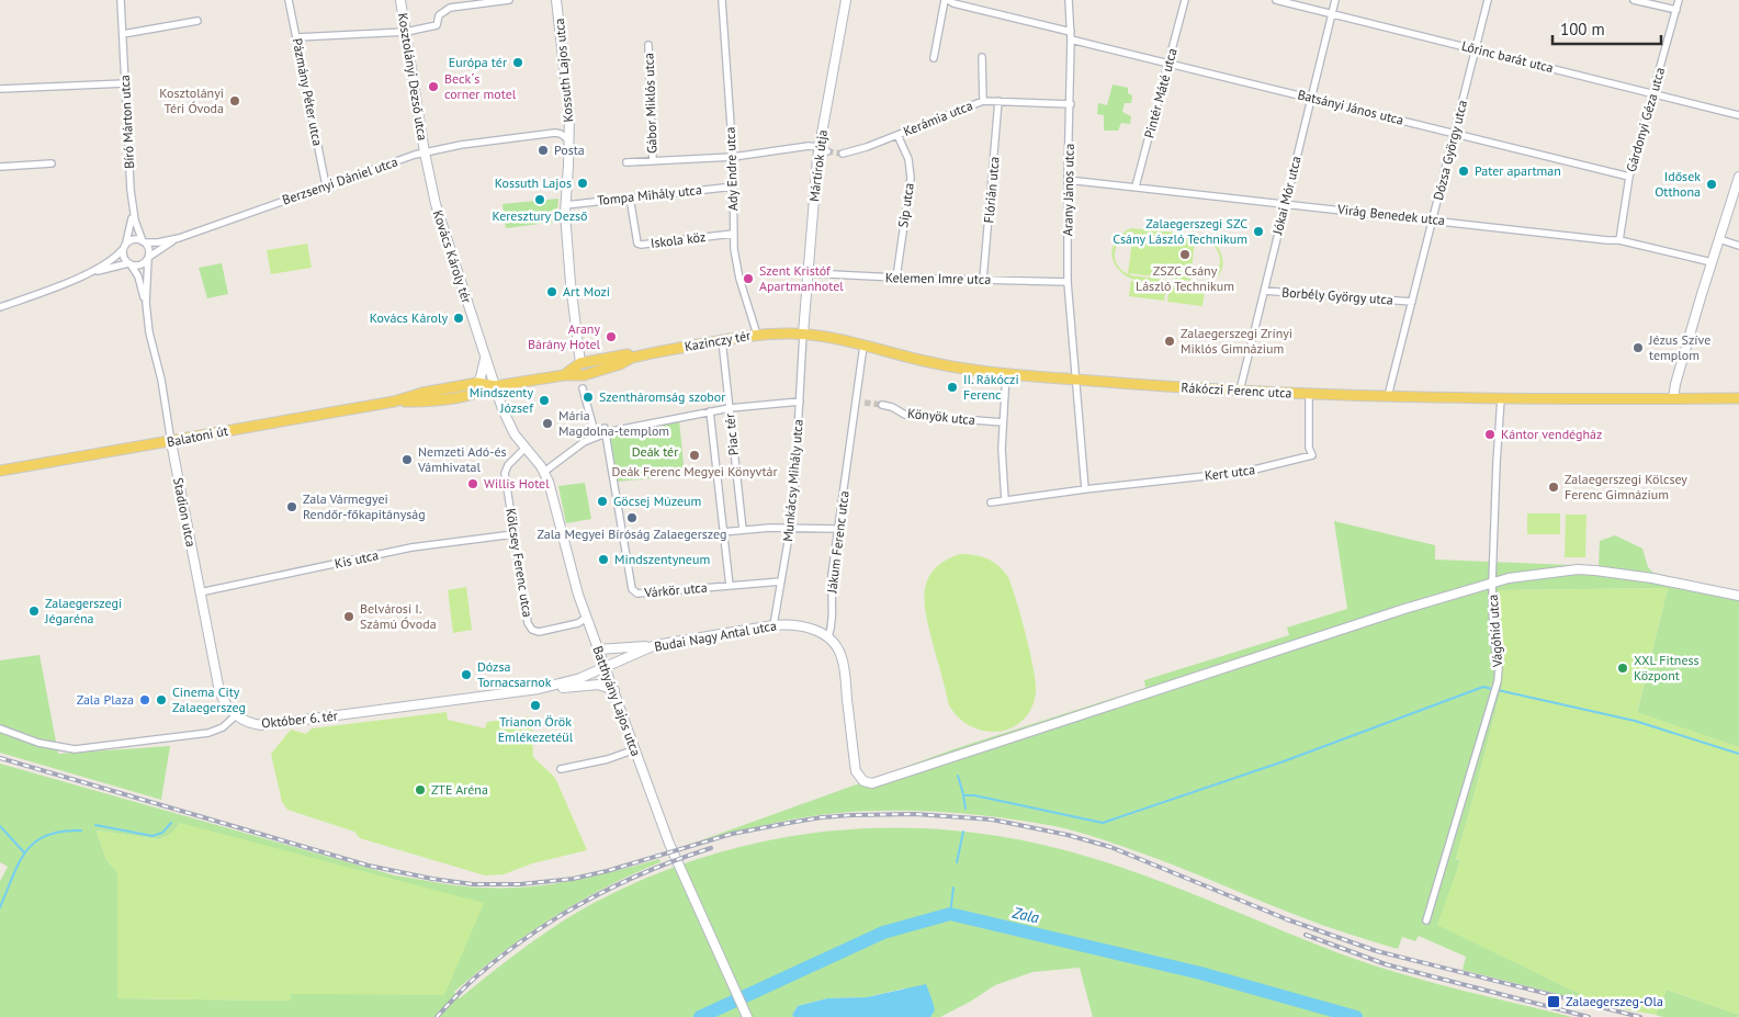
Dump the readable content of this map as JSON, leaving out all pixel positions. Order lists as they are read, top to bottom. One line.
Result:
{"streets":{"main road":["Kazinczy tér","Rákóczi Ferenc utca","Balatoni út"],"street":["Lőrinc barát utca","Kossuth Lajos utca","Kosztolányi Dezső utca","Pázmány Péter utca","Pintér Máté utca","Gábor Miklós utca","Batsányi János utca","Kerámia utca","Gárdonyi Géza utca","Bíró Márton utca","Dózsa György utca","Mártírok útja","Ady Endre utca","Berzsenyi Dániel utca","Flórián utca","Arany János utca","Tompa Mihály utca","Jókai Mór utca","Síp utca","Virág Benedek utca","Iskola köz","Kovács Károly tér","Kelemen Imre utca","Borbély György utca","Könyök utca","Piac tér","Kert utca","Munkácsy Mihály utca","Stadion utca","Jákum Ferenc utca","Kis utca","Kölcsey Ferenc utca","Várkör utca","Vágóhíd utca","Budai Nagy Antal utca","Batthyány Lajos utca","Október 6. tér"]},"crossings":[["Lőrinc barát utca","Gárdonyi Géza utca"],["Lőrinc barát utca","Dózsa György utca"],["Lőrinc barát utca","Jókai Mór utca"],["Kossuth Lajos utca","Berzsenyi Dániel utca"],["Kossuth Lajos utca","Tompa Mihály utca"],["Kossuth Lajos utca","Kazinczy tér"],["Kosztolányi Dezső utca","Berzsenyi Dániel utca"],["Kosztolányi Dezső utca","Kovács Károly tér"],["Pázmány Péter utca","Berzsenyi Dániel utca"],["Pintér Máté utca","Batsányi János utca"],["Pintér Máté utca","Virág Benedek utca"],["Batsányi János utca","Gárdonyi Géza utca"],["Batsányi János utca","Dózsa György utca"],["Batsányi János utca","Arany János utca"],["Batsányi János utca","Jókai Mór utca"],["Kerámia utca","Flórián utca"],["Kerámia utca","Arany János utca"],["Kerámia utca","Síp utca"],["Gárdonyi Géza utca","Virág Benedek utca"],["Bíró Márton utca","Berzsenyi Dániel utca"],["Bíró Márton utca","Stadion utca"],["Dózsa György utca","Virág Benedek utca"],["Dózsa György utca","Borbély György utca"],["Dózsa György utca","Rákóczi Ferenc utca"],["Mártírok útja","Kelemen Imre utca"],["Mártírok útja","Kazinczy tér"],["Mártírok útja","Rákóczi Ferenc utca"],["Mártírok útja","Munkácsy Mihály utca"],["Ady Endre utca","Tompa Mihály utca"],["Ady Endre utca","Iskola köz"],["Ady Endre utca","Kazinczy tér"],["Berzsenyi Dániel utca","Kovács Károly tér"],["Berzsenyi Dániel utca","Stadion utca"],["Flórián utca","Kelemen Imre utca"],["Arany János utca","Virág Benedek utca"],["Arany János utca","Kelemen Imre utca"],["Arany János utca","Rákóczi Ferenc utca"],["Tompa Mihály utca","Iskola köz"],["Jókai Mór utca","Virág Benedek utca"],["Jókai Mór utca","Borbély György utca"],["Jókai Mór utca","Rákóczi Ferenc utca"],["Síp utca","Kelemen Imre utca"],["Kovács Károly tér","Kazinczy tér"],["Kovács Károly tér","Balatoni út"],["Kovács Károly tér","Batthyány Lajos utca"],["Kazinczy tér","Rákóczi Ferenc utca"],["Kazinczy tér","Piac tér"],["Kazinczy tér","Balatoni út"],["Kazinczy tér","Munkácsy Mihály utca"],["Kazinczy tér","Batthyány Lajos utca"],["Rákóczi Ferenc utca","Kert utca"],["Rákóczi Ferenc utca","Munkácsy Mihály utca"],["Rákóczi Ferenc utca","Jákum Ferenc utca"],["Rákóczi Ferenc utca","Vágóhíd utca"],["Piac tér","Várkör utca"],["Balatoni út","Stadion utca"],["Balatoni út","Batthyány Lajos utca"],["Munkácsy Mihály utca","Várkör utca"],["Munkácsy Mihály utca","Budai Nagy Antal utca"],["Stadion utca","Kis utca"],["Stadion utca","Október 6. tér"],["Jákum Ferenc utca","Budai Nagy Antal utca"],["Kis utca","Kölcsey Ferenc utca"],["Kölcsey Ferenc utca","Batthyány Lajos utca"],["Budai Nagy Antal utca","Batthyány Lajos utca"],["Budai Nagy Antal utca","Október 6. tér"],["Batthyány Lajos utca","Október 6. tér"]],"water":["Zala"],"parks":["Deák tér"],"places":{"other":["Európa tér","Beck´s corner motel","Kosztolányi Téri Óvoda","Posta","Pater apartman","Kossuth Lajos","Idősek Otthona","Keresztury Dezső","Zalaegerszegi SZC Csány László Technikum","ZSZC Csány László Technikum","Szent Kristóf Apartmanhotel","Art Mozi","Kovács Károly","Arany Bárány Hotel","Zalaegerszegi Zrínyi Miklós Gimnázium","Jézus Szíve templom","II. Rákóczi Ferenc","Szentháromság szobor","Mindszenty József","Mária Magdolna-templom","Kántor vendégház","Deák Ferenc Megyei Könyvtár","Nemzeti Adó-és Vámhivatal","Willis Hotel","Zalaegerszegi Kölcsey Ferenc Gimnázium","Göcsej Múzeum","Zala Vármegyei Rendőr-főkapitányság","Zala Megyei Bíróság Zalaegerszeg","Mindszentyneum","Zalaegerszegi Jégaréna","Belvárosi I. Számú Óvoda","XXL Fitness Központ","Dózsa Tornacsarnok","Zala Plaza","Cinema City Zalaegerszeg","Trianon Örök Emlékezetéül","ZTE Aréna"],"transit":["Zalaegerszeg-Ola"]},"scale_bar":"100 m"}
